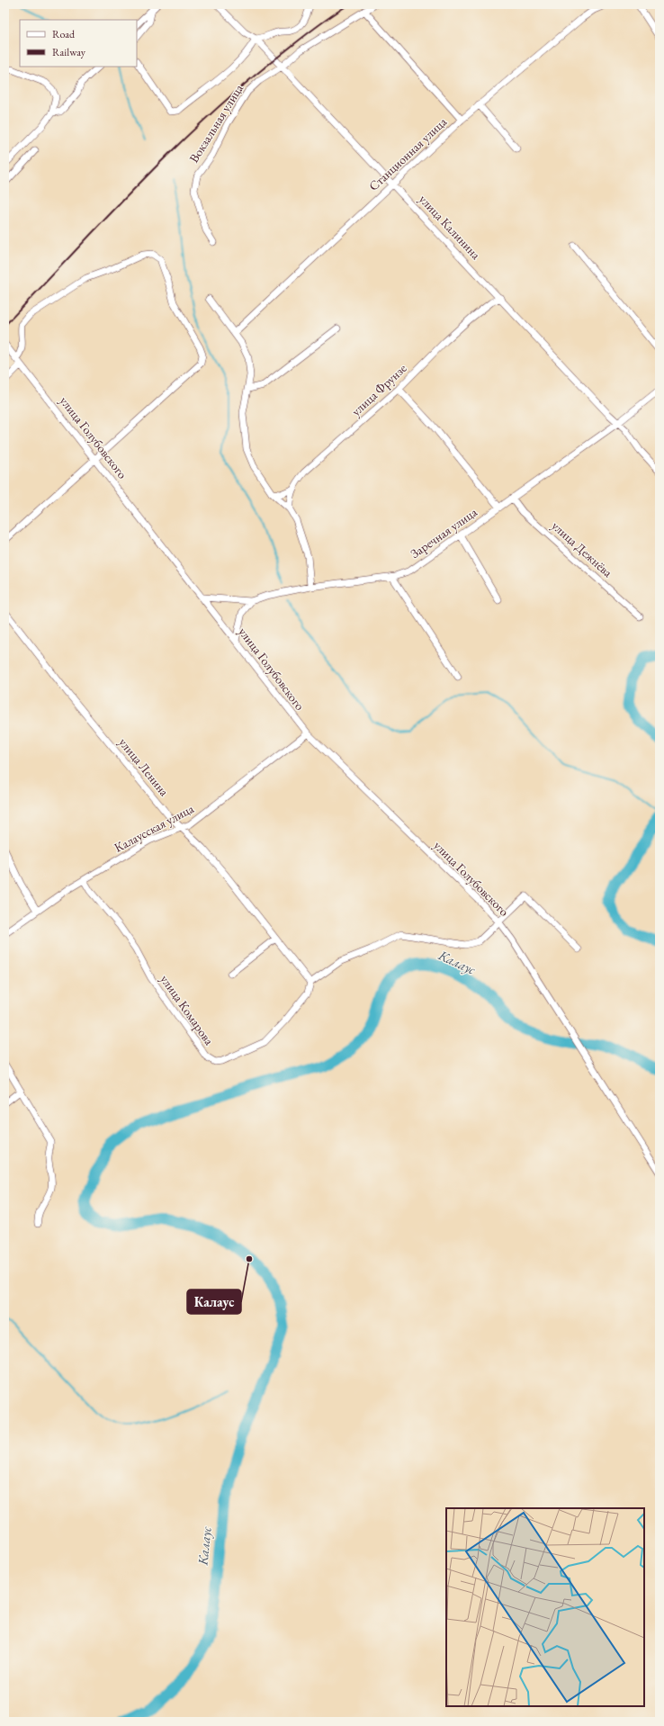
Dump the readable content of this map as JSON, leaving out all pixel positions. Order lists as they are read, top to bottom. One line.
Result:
{"streets":{"street":["Вокзальная улица","Станционная улица","улица Калинина","улица Фрунзе","улица Голубовского","Заречная улица","улица Дежнёва","улица Ленина","Калаусская улица","улица Комарова"]},"crossings":[["Вокзальная улица","улица Калинина"],["Станционная улица","улица Калинина"],["улица Калинина","улица Фрунзе"],["улица Калинина","Заречная улица"],["улица Голубовского","Заречная улица"],["улица Голубовского","Калаусская улица"],["улица Голубовского","улица Комарова"],["Заречная улица","улица Дежнёва"],["улица Ленина","Калаусская улица"],["улица Ленина","улица Комарова"],["Калаусская улица","улица Комарова"]],"water":["Калаус"],"places":["Калаус"],"legend":["Road","Railway"]}
